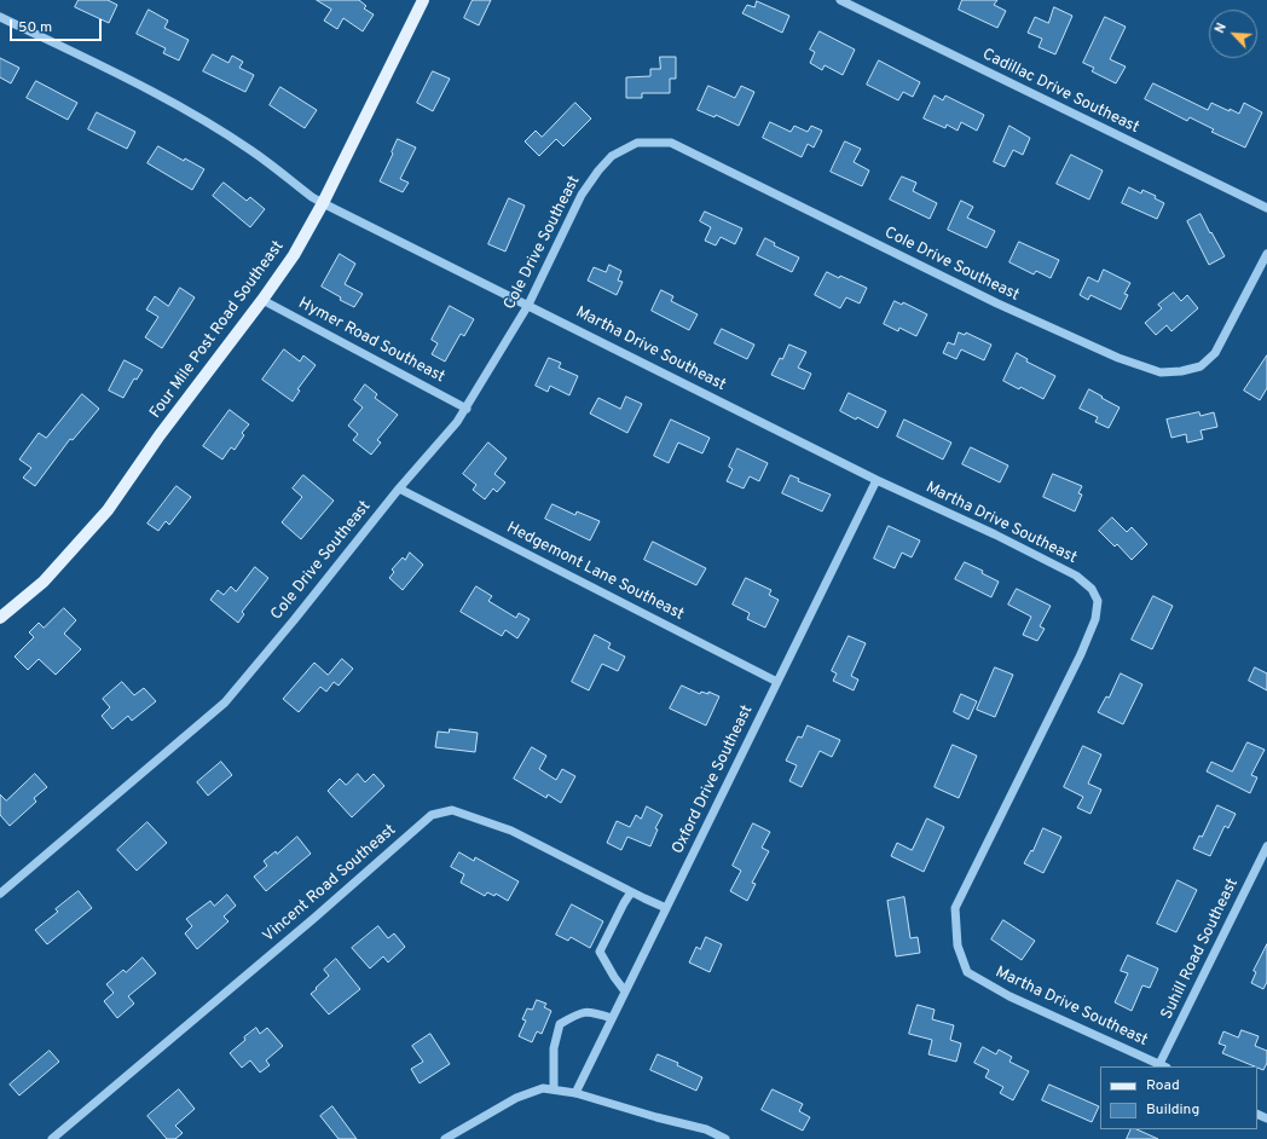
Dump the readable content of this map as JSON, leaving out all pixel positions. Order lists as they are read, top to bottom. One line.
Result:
{"streets":{"main road":["Four Mile Post Road Southeast"],"street":["Cadillac Drive Southeast","Cole Drive Southeast","Hymer Road Southeast","Martha Drive Southeast","Hedgemont Lane Southeast","Oxford Drive Southeast","Vincent Road Southeast","Suhill Road Southeast"]},"crossings":[["Cole Drive Southeast","Hymer Road Southeast"],["Cole Drive Southeast","Martha Drive Southeast"],["Cole Drive Southeast","Hedgemont Lane Southeast"],["Four Mile Post Road Southeast","Hymer Road Southeast"],["Four Mile Post Road Southeast","Martha Drive Southeast"],["Martha Drive Southeast","Oxford Drive Southeast"],["Martha Drive Southeast","Suhill Road Southeast"],["Hedgemont Lane Southeast","Oxford Drive Southeast"],["Oxford Drive Southeast","Vincent Road Southeast"]],"legend":["Road","Building"],"scale_bar":"50 m","north":"top left"}
